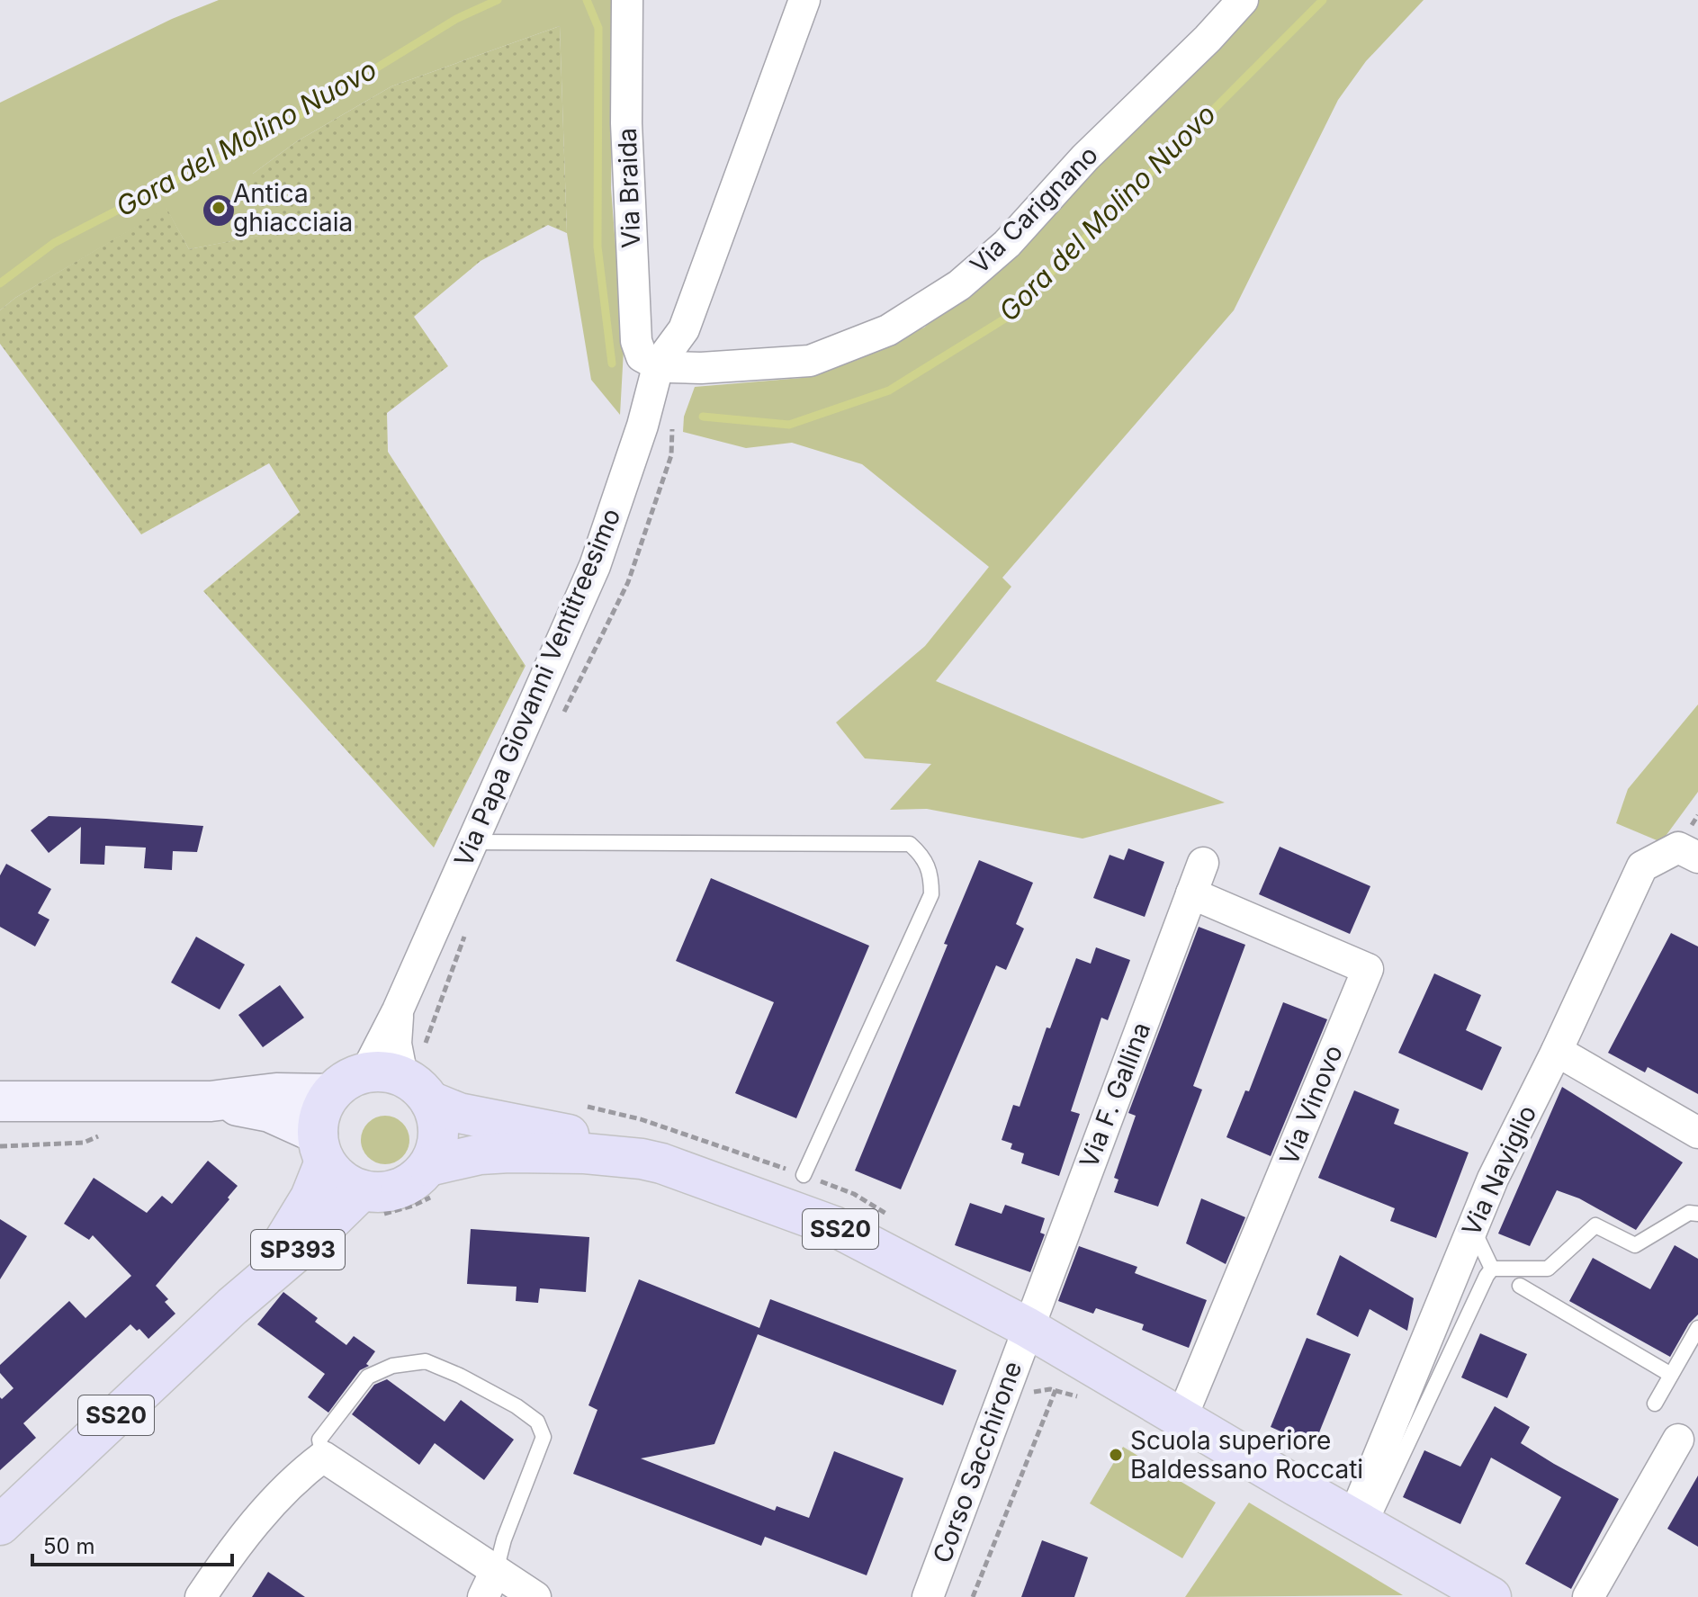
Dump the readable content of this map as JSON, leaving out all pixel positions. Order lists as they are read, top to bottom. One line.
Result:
{"streets":{"main road":["SS20","SP393"],"street":["Via Braida","Via Carignano","Via Papa Giovanni Ventitreesimo","Via F. Gallina","Via Vinovo","Via Naviglio","Corso Sacchirone"]},"crossings":[["Via Braida","Via Carignano"],["Via Braida","Via Papa Giovanni Ventitreesimo"],["Via Carignano","Via Papa Giovanni Ventitreesimo"],["Via Papa Giovanni Ventitreesimo","SS20"],["Via Papa Giovanni Ventitreesimo","SP393"],["Via F. Gallina","Via Vinovo"],["Via F. Gallina","SS20"],["Via F. Gallina","Corso Sacchirone"],["Via Vinovo","SS20"],["Via Naviglio","SS20"],["SS20","SP393"],["SS20","Corso Sacchirone"]],"water":["Gora del Molino Nuovo"],"places":["Antica ghiacciaia","Scuola superiore Baldessano Roccati"],"scale_bar":"50 m"}
